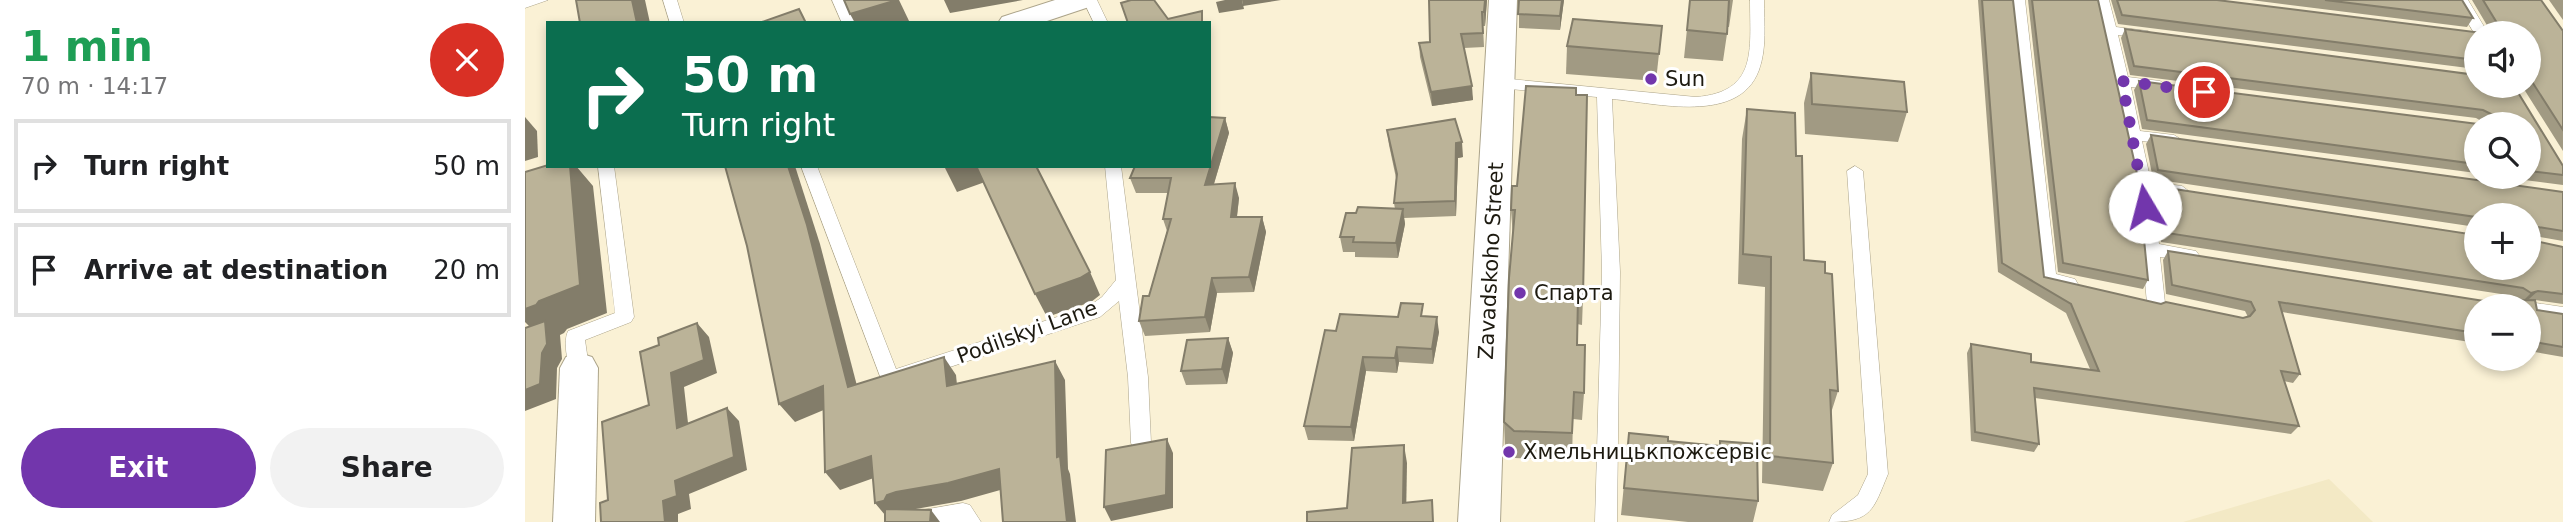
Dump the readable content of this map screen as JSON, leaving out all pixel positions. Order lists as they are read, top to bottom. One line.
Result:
{"streets":{"street":["Zavadskoho Street"],"lane":["Podilskyi Lane"]},"places":["Sun","Спарта","Хмельницькпожсервіс"],"page":{"heading":["1 min","70 m · 14:17"],"map_buttons":["+","−"],"turn":["50 m","Turn right"],"list":[{"name":"Turn right","value":"50 m"},{"name":"Arrive at destination","value":"20 m"}],"buttons":["Exit","Share"]}}
